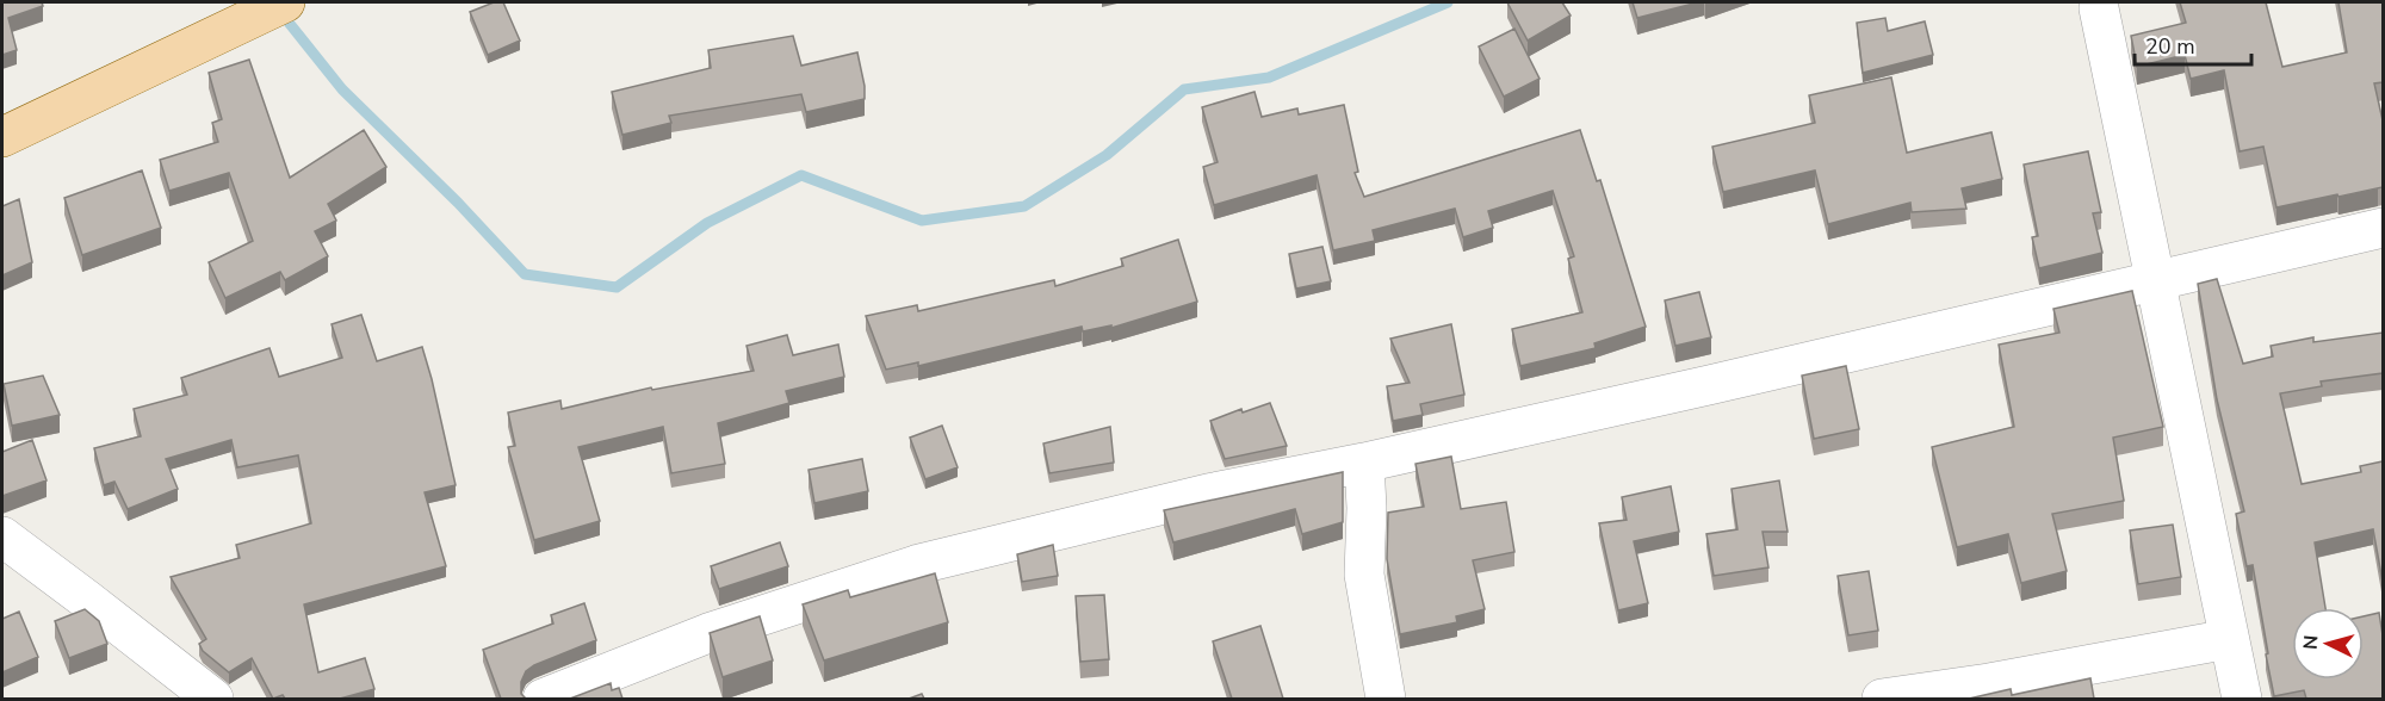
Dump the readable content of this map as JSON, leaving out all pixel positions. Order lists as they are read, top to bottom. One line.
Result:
{"scale_bar":"20 m","north":"left"}
